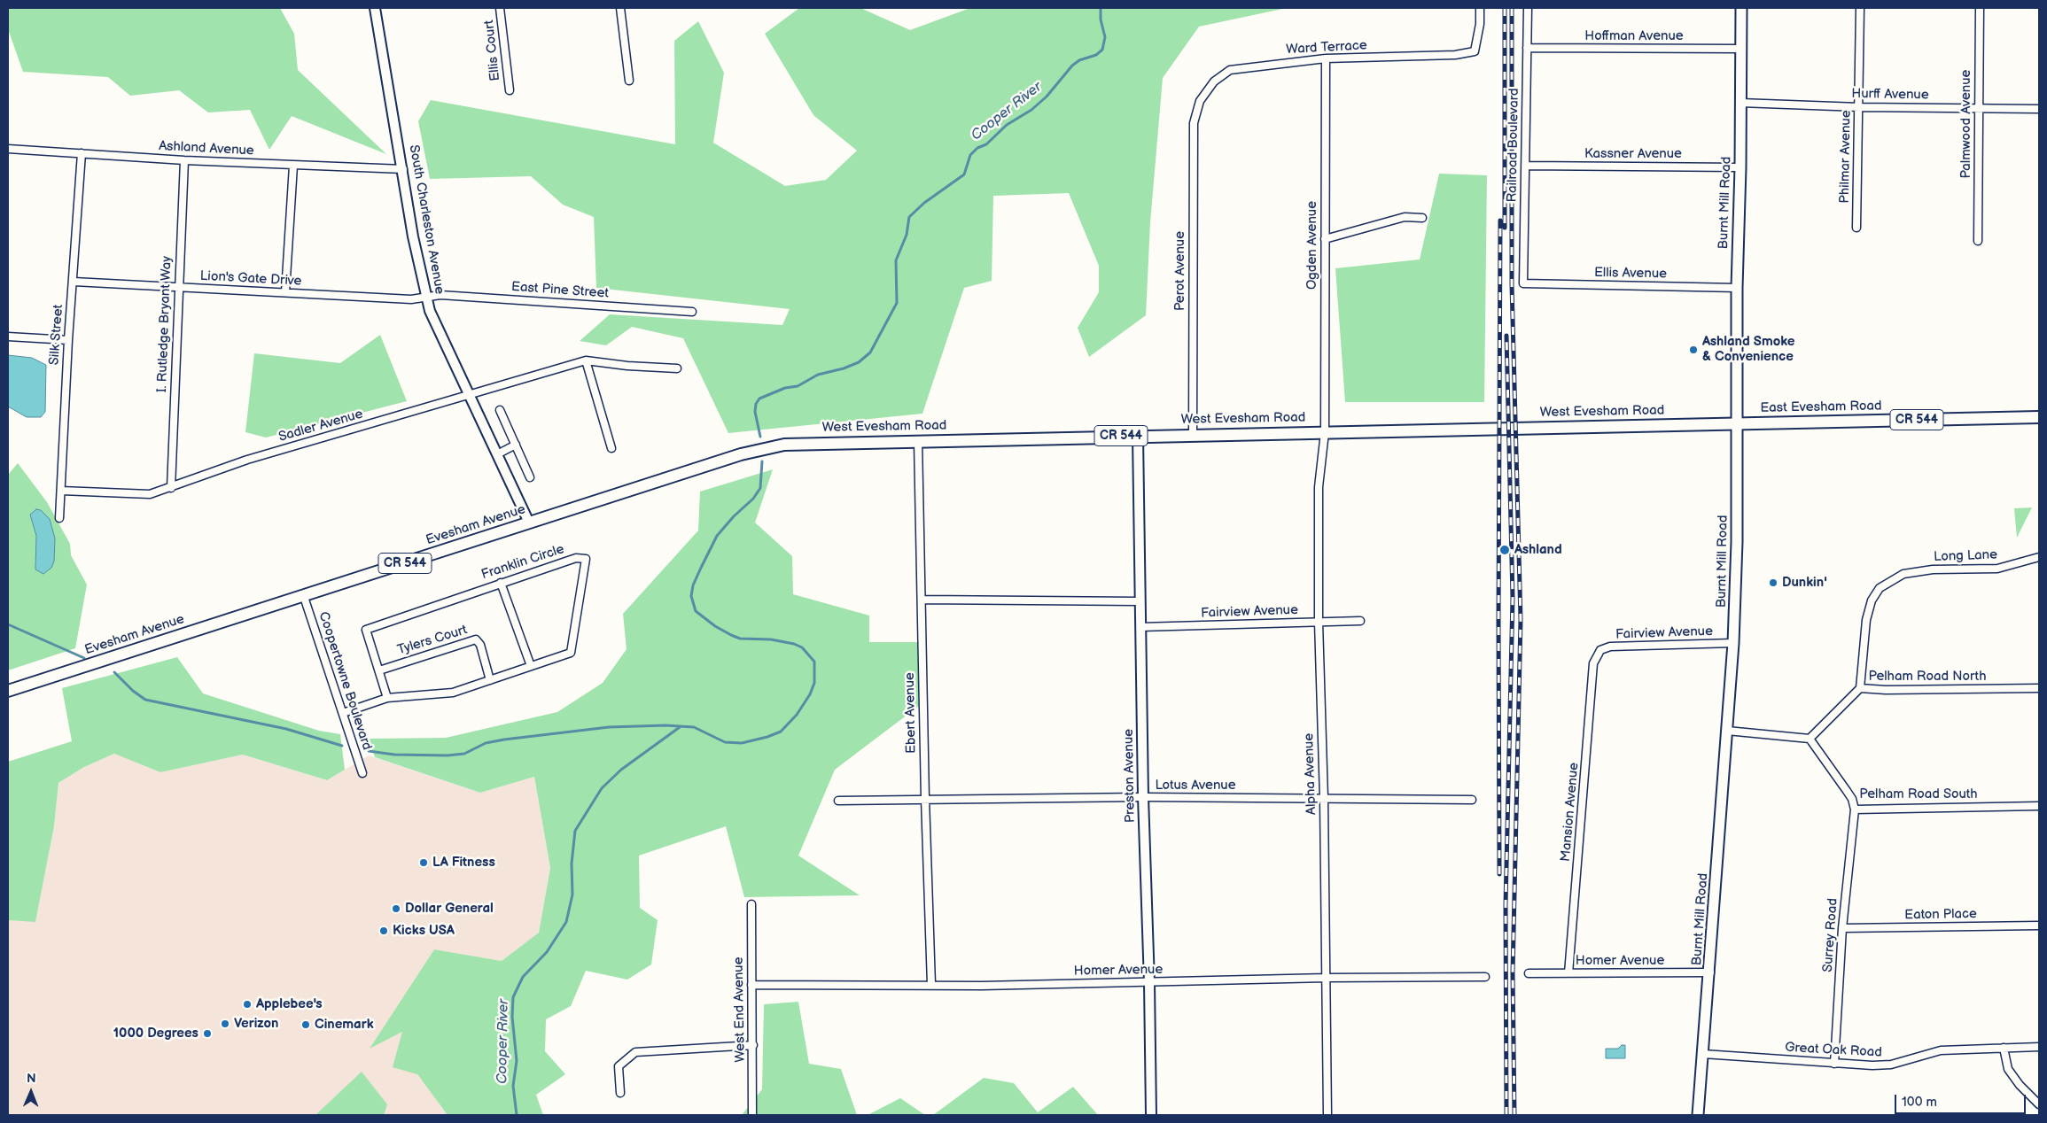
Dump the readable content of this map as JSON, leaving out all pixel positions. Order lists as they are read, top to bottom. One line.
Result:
{"streets":{"main road":["Burnt Mill Road","East Evesham Road","West Evesham Road","CR 544","Evesham Avenue"],"street":["Hoffman Avenue","Ward Terrace","Ellis Court","Hurff Avenue","Palmwood Avenue","Railroad Boulevard","Ashland Avenue","Kassner Avenue","Philmar Avenue","South Charleston Avenue","Ogden Avenue","Perot Avenue","Ellis Avenue","Lion's Gate Drive","East Pine Street","I. Rutledge Bryant Way","Silk Street","Sadler Avenue","Long Lane","Franklin Circle","Fairview Avenue","Tylers Court","Pelham Road North","Coopertowne Boulevard","Ebert Avenue","Alpha Avenue","Preston Avenue","Lotus Avenue","Pelham Road South","Mansion Avenue","Eaton Place","Surrey Road","Homer Avenue","West End Avenue","Great Oak Road"]},"crossings":[["Hoffman Avenue","Railroad Boulevard"],["Hoffman Avenue","Burnt Mill Road"],["Ward Terrace","Ogden Avenue"],["Ward Terrace","Perot Avenue"],["Hurff Avenue","Palmwood Avenue"],["Hurff Avenue","Philmar Avenue"],["Hurff Avenue","Burnt Mill Road"],["Railroad Boulevard","Kassner Avenue"],["Railroad Boulevard","Ellis Avenue"],["Ashland Avenue","South Charleston Avenue"],["Ashland Avenue","I. Rutledge Bryant Way"],["Ashland Avenue","Silk Street"],["Kassner Avenue","Burnt Mill Road"],["Burnt Mill Road","Ellis Avenue"],["Burnt Mill Road","East Evesham Road"],["Burnt Mill Road","West Evesham Road"],["Burnt Mill Road","Fairview Avenue"],["Burnt Mill Road","Homer Avenue"],["Burnt Mill Road","Great Oak Road"],["South Charleston Avenue","Lion's Gate Drive"],["South Charleston Avenue","East Pine Street"],["South Charleston Avenue","Sadler Avenue"],["South Charleston Avenue","Evesham Avenue"],["Ogden Avenue","West Evesham Road"],["Ogden Avenue","Alpha Avenue"],["Perot Avenue","West Evesham Road"],["Lion's Gate Drive","East Pine Street"],["Lion's Gate Drive","I. Rutledge Bryant Way"],["Lion's Gate Drive","Silk Street"],["I. Rutledge Bryant Way","Sadler Avenue"],["Silk Street","Sadler Avenue"],["East Evesham Road","West Evesham Road"],["West Evesham Road","Evesham Avenue"],["West Evesham Road","Ebert Avenue"],["West Evesham Road","Alpha Avenue"],["West Evesham Road","Preston Avenue"],["Evesham Avenue","Coopertowne Boulevard"],["Long Lane","Pelham Road North"],["Franklin Circle","Tylers Court"],["Franklin Circle","Coopertowne Boulevard"],["Fairview Avenue","Alpha Avenue"],["Fairview Avenue","Preston Avenue"],["Fairview Avenue","Mansion Avenue"],["Pelham Road North","Pelham Road South"],["Ebert Avenue","Lotus Avenue"],["Ebert Avenue","Homer Avenue"],["Alpha Avenue","Lotus Avenue"],["Alpha Avenue","Homer Avenue"],["Preston Avenue","Lotus Avenue"],["Preston Avenue","Homer Avenue"],["Pelham Road South","Surrey Road"],["Mansion Avenue","Homer Avenue"],["Eaton Place","Surrey Road"],["Surrey Road","Great Oak Road"],["Homer Avenue","West End Avenue"]],"water":["Cooper River"],"places":["Ashland Smoke & Convenience","Ashland","Dunkin'","LA Fitness","Dollar General","Kicks USA","Applebee's","Verizon","Cinemark","1000 Degrees"],"scale_bar":"100 m","north":"top"}
